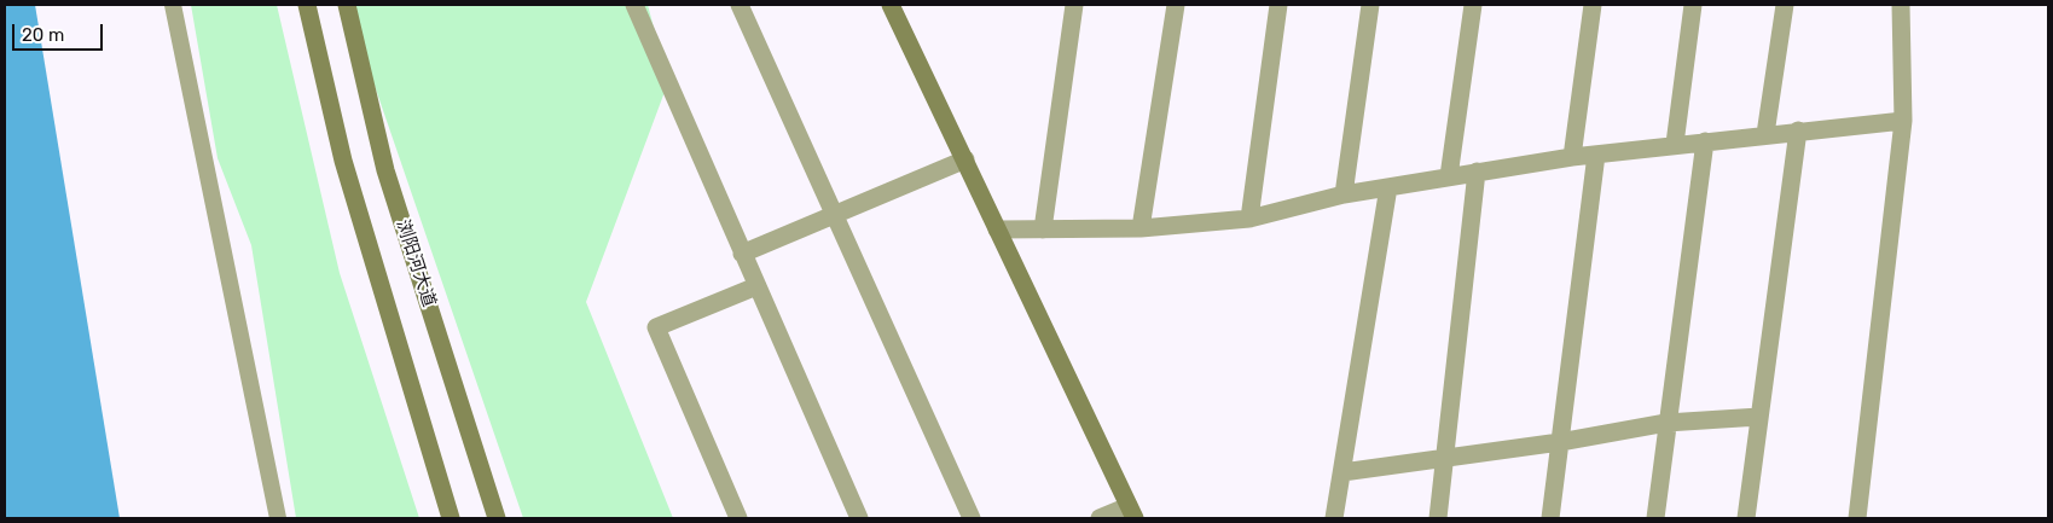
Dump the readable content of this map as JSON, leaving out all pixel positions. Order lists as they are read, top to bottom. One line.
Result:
{"streets":{"main road":["浏阳河大道"]},"scale_bar":"20 m"}
